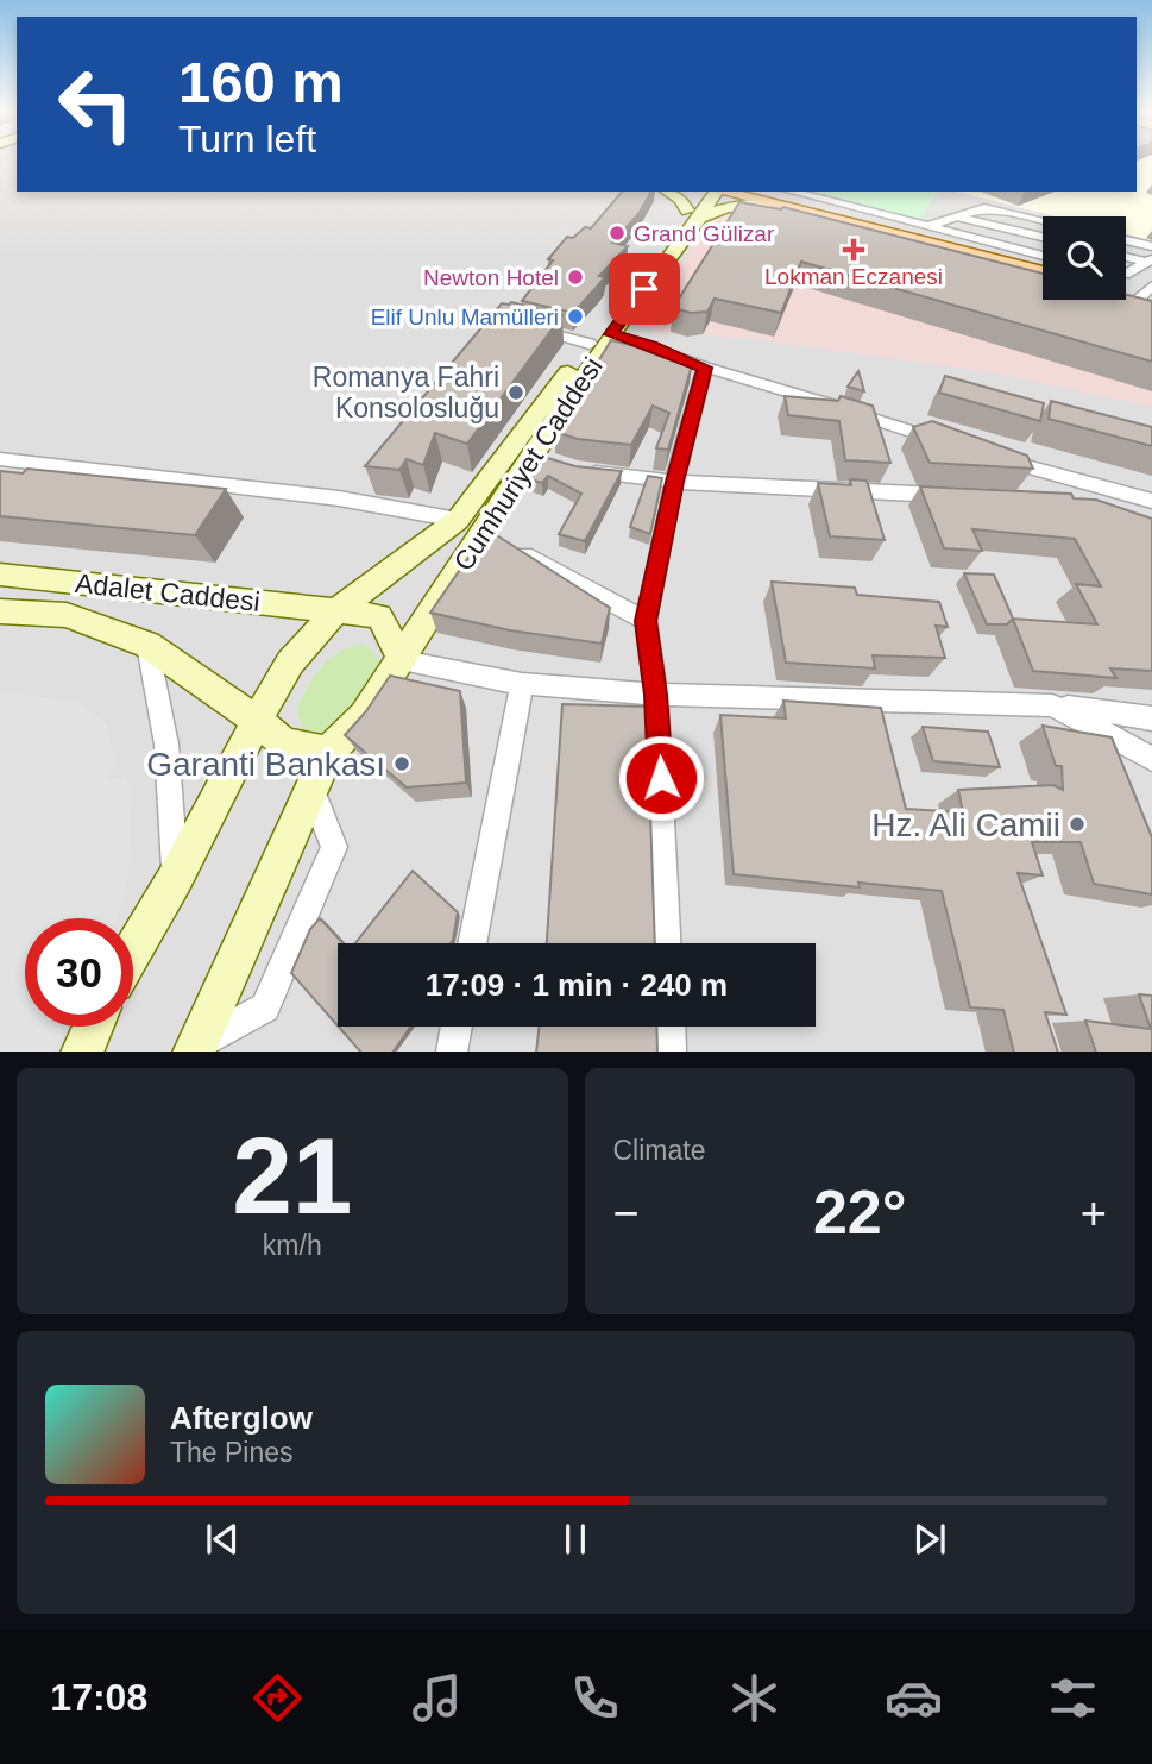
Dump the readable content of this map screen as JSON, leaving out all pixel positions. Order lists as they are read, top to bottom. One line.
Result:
{"streets":{"main road":["Cumhuriyet Caddesi","Adalet Caddesi"]},"crossings":[["Cumhuriyet Caddesi","Adalet Caddesi"]],"places":{"other":["Grand Gülizar","Newton Hotel","Elif Unlu Mamülleri","Romanya Fahri Konsolosluğu","Garanti Bankası","Hz. Ali Camii"],"health":["Lokman Eczanesi"]},"page":{"turn":["160 m","Turn left"],"limit":"30","trip":"17:09 · 1 min · 240 m","tile":[["21","km/h"],"Climate"],"heat":["−","22°","+"],"song":["Afterglow","The Pines"],"tabs":"17:08"}}
